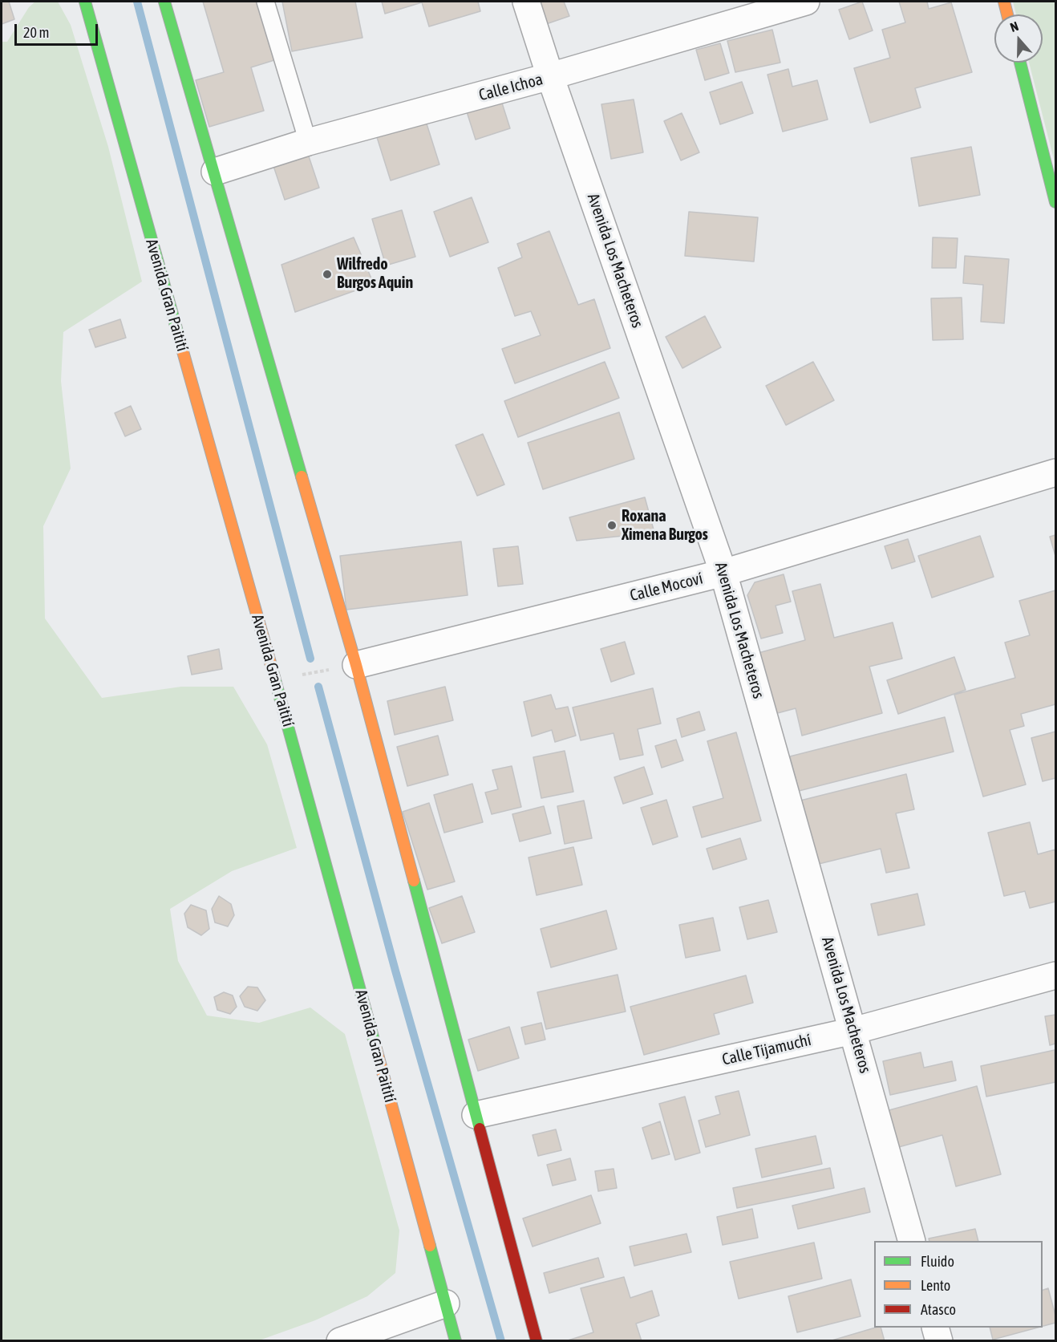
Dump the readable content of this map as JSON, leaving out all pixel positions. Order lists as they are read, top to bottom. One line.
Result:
{"streets":{"street":["Calle Ichoa","Avenida Los Macheteros","Avenida Gran Paitití","Calle Mocoví","Calle Tijamuchí"]},"crossings":[["Calle Ichoa","Avenida Los Macheteros"],["Avenida Los Macheteros","Calle Mocoví"],["Avenida Los Macheteros","Calle Tijamuchí"]],"places":["Wilfredo Burgos Aquin","Roxana Ximena Burgos"],"legend":["Fluido","Lento","Atasco"],"scale_bar":"20 m","north":"top"}
